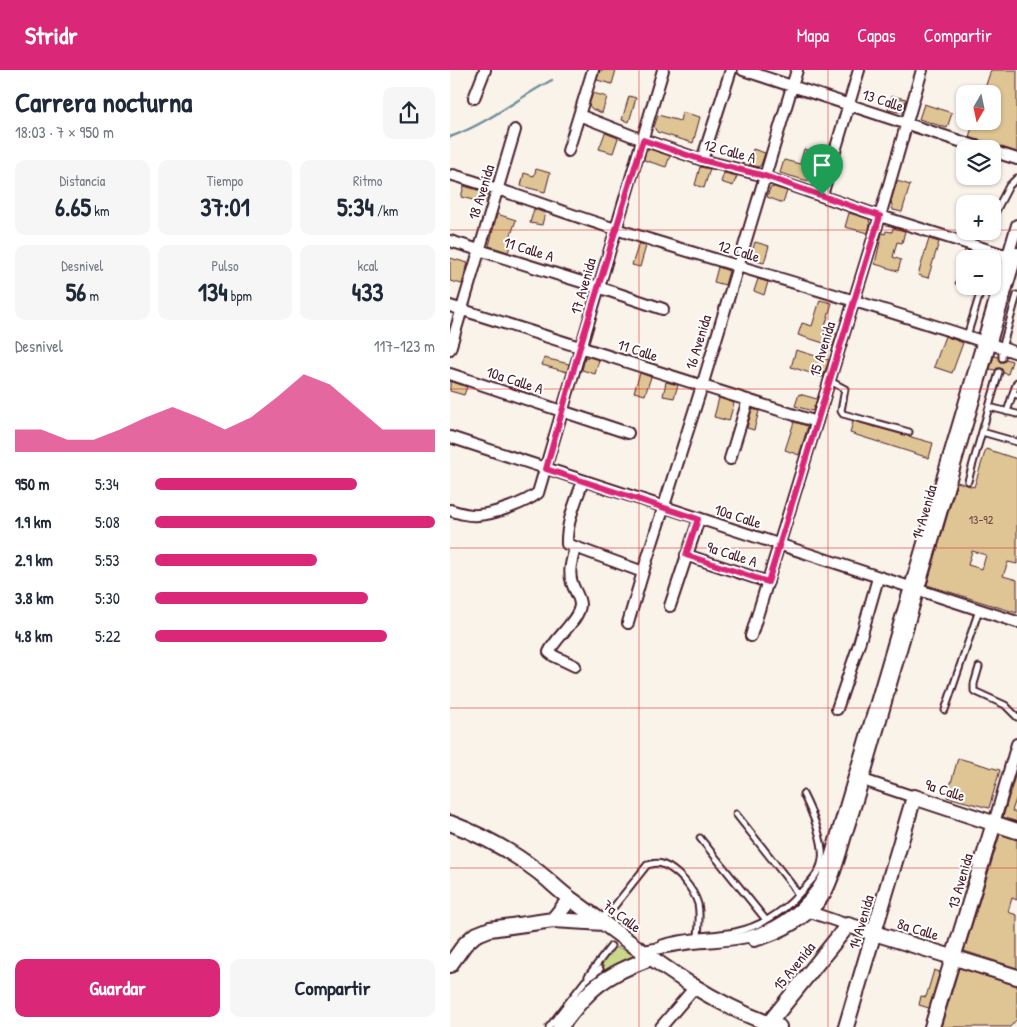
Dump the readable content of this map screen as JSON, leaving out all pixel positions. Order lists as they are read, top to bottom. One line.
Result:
{"streets":{"main road":["15 Avenida","14 Avenida","9a Calle","13 Avenida","7a Calle","8a Calle"],"street":["13 Calle","12 Calle A","18 Avenida","11 Calle A","12 Calle","17 Avenida","16 Avenida","11 Calle","10a Calle A","10a Calle","9a Calle A"]},"crossings":[["13 Calle","16 Avenida"],["13 Calle","15 Avenida"],["12 Calle A","17 Avenida"],["12 Calle A","16 Avenida"],["12 Calle A","15 Avenida"],["12 Calle A","14 Avenida"],["18 Avenida","11 Calle A"],["18 Avenida","12 Calle"],["18 Avenida","11 Calle"],["11 Calle A","17 Avenida"],["12 Calle","17 Avenida"],["12 Calle","16 Avenida"],["12 Calle","15 Avenida"],["12 Calle","14 Avenida"],["17 Avenida","11 Calle"],["17 Avenida","10a Calle A"],["17 Avenida","10a Calle"],["16 Avenida","11 Calle"],["16 Avenida","10a Calle"],["15 Avenida","11 Calle"],["15 Avenida","10a Calle"],["15 Avenida","9a Calle A"],["15 Avenida","7a Calle"],["15 Avenida","8a Calle"],["14 Avenida","10a Calle"],["14 Avenida","9a Calle"],["14 Avenida","7a Calle"],["14 Avenida","8a Calle"],["9a Calle","13 Avenida"],["13 Avenida","8a Calle"]],"house_numbers":["13-92"],"north":"bottom","page":{"header":"Stridr","nav":["Mapa","Capas","Compartir"],"heading":["Carrera nocturna","18:03 · 7 × 950 m"],"map_buttons":["+","−"],"stats":[["Distancia","6.65 km"],["Tiempo","37:01"],["Ritmo","5:34 /km"],["Desnivel","56 m"],["Pulso","134 bpm"],["kcal","433"]],"chart":["Desnivel","117–123 m"],"list":[{"name":"950 m","note":"5:34"},{"name":"1.9 km","note":"5:08"},{"name":"2.9 km","note":"5:53"},{"name":"3.8 km","note":"5:30"},{"name":"4.8 km","note":"5:22"}],"buttons":["Guardar","Compartir"]}}
